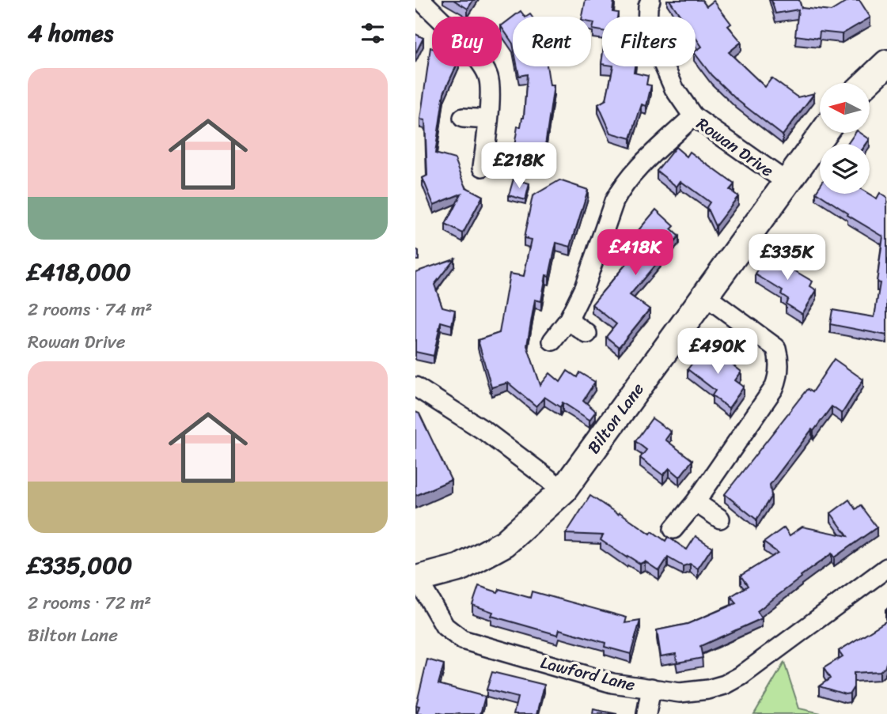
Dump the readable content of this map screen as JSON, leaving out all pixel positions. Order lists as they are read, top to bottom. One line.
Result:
{"streets":{"street":["Rowan Drive","Bilton Lane","Lawford Lane"]},"crossings":[["Rowan Drive","Bilton Lane"],["Bilton Lane","Lawford Lane"]],"north":"left","page":{"heading":"4 homes","chip":["Buy","Rent","Filters"],"list":[{"name":"£418,000","note":"2 rooms · 74 m² · Rowan Drive"},{"name":"£335,000","note":"2 rooms · 72 m² · Bilton Lane"}],"price":["£218K","£418K","£335K","£490K"]}}
